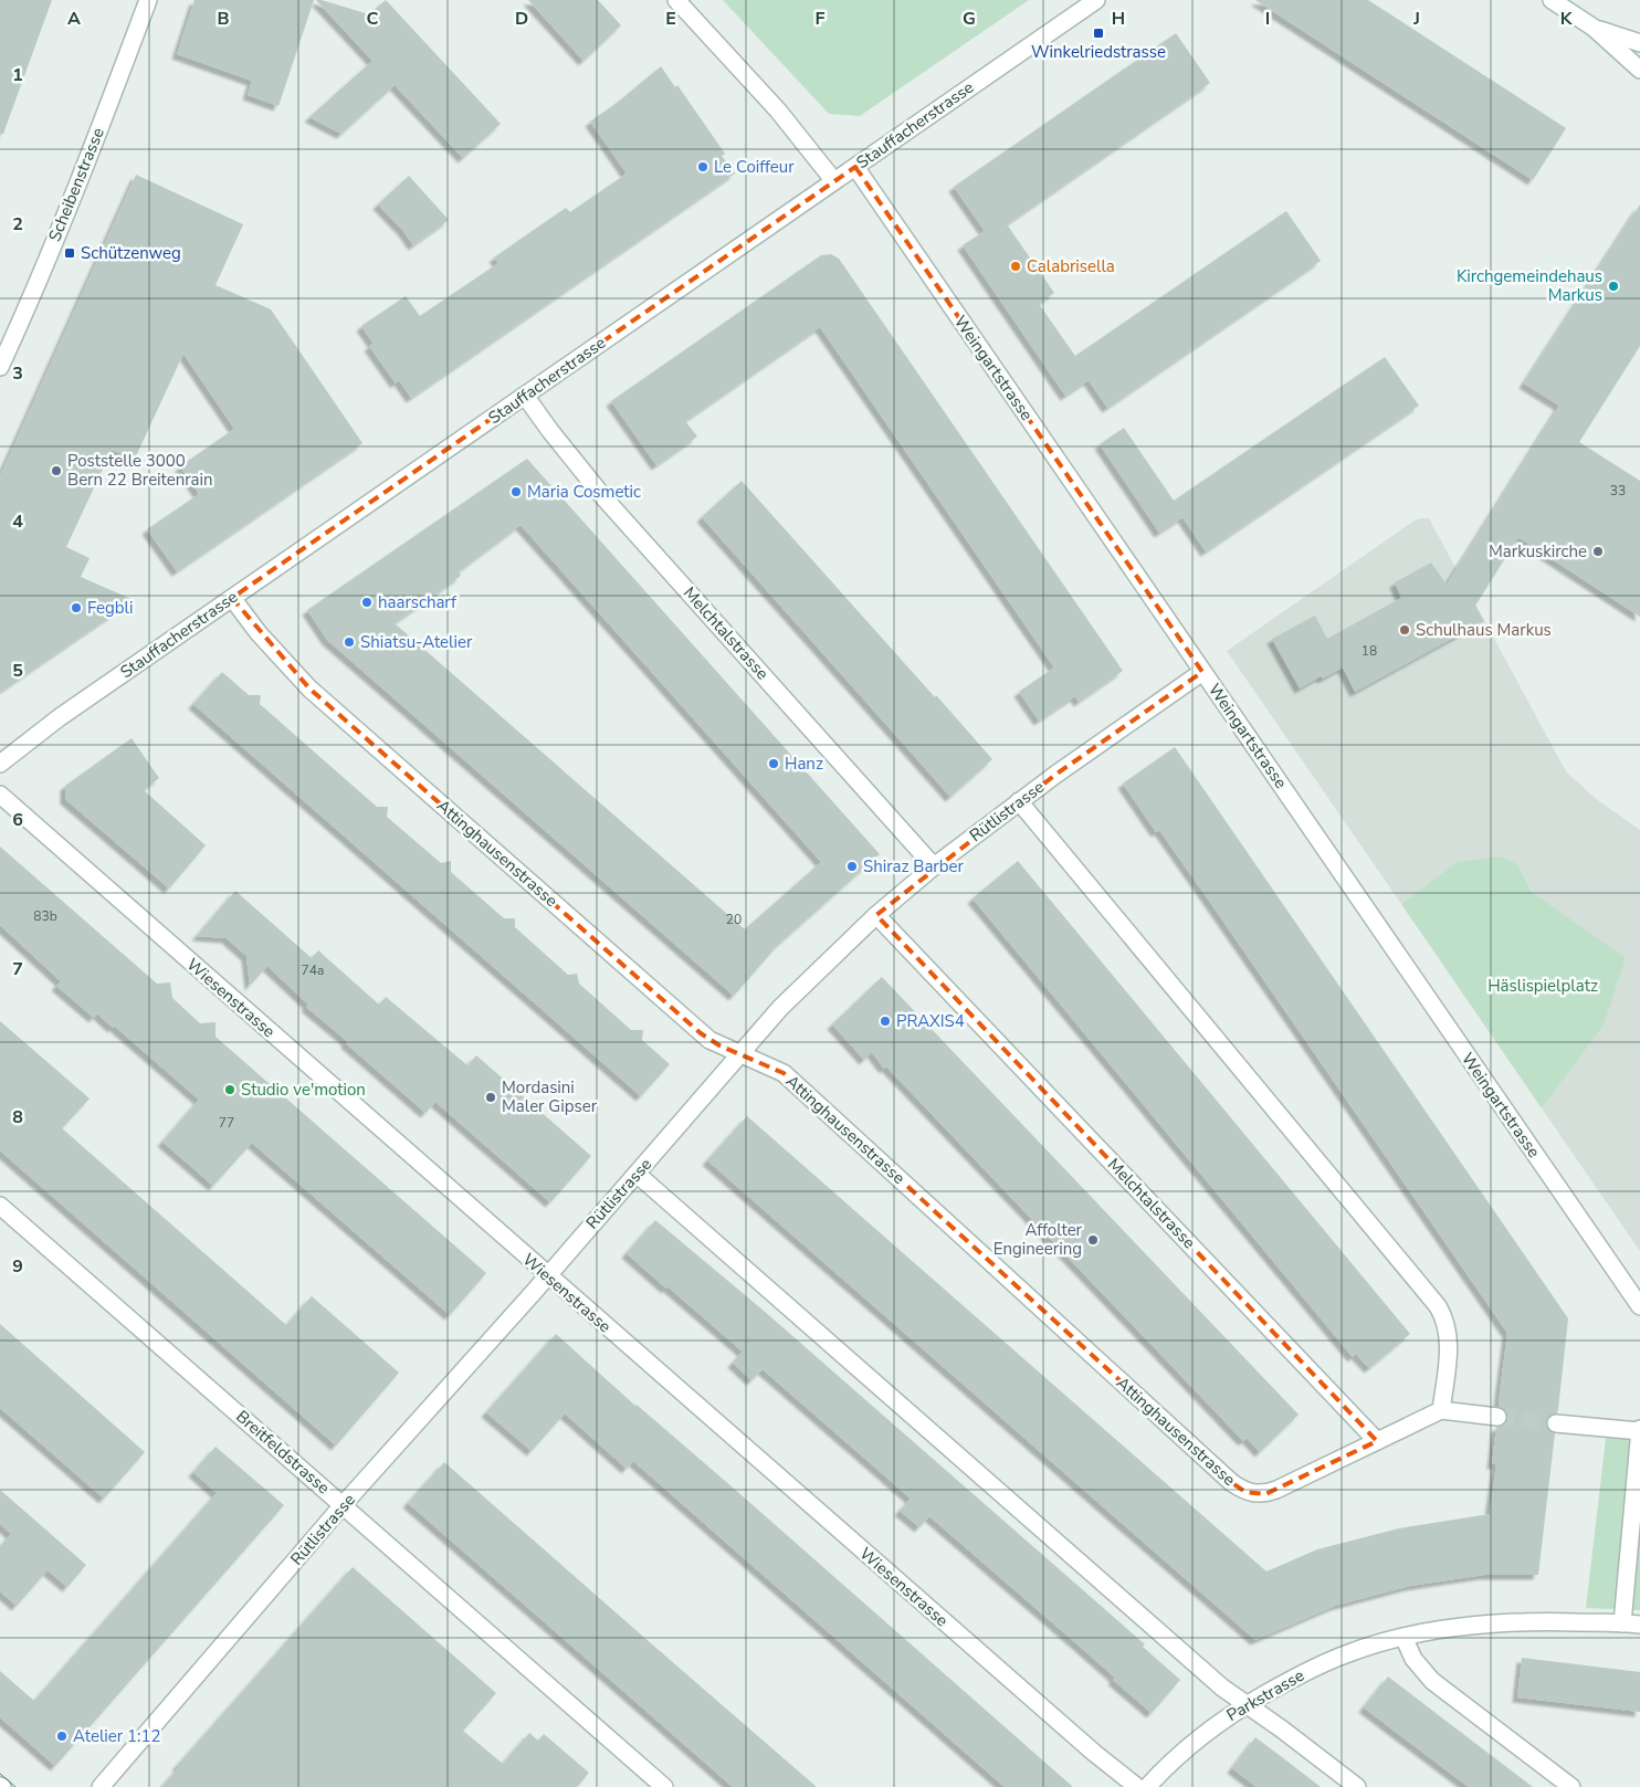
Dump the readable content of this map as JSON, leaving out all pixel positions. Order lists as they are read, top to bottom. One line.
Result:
{"streets":{"street":["Stauffacherstrasse","Scheibenstrasse","Weingartstrasse","Melchtalstrasse","Rütlistrasse","Attinghausenstrasse","Wiesenstrasse","Breitfeldstrasse","Parkstrasse"]},"crossings":[["Stauffacherstrasse","Weingartstrasse"],["Stauffacherstrasse","Melchtalstrasse"],["Stauffacherstrasse","Attinghausenstrasse"],["Weingartstrasse","Rütlistrasse"],["Melchtalstrasse","Rütlistrasse"],["Melchtalstrasse","Attinghausenstrasse"],["Rütlistrasse","Attinghausenstrasse"],["Rütlistrasse","Wiesenstrasse"],["Rütlistrasse","Breitfeldstrasse"]],"parks":["Häslispielplatz"],"places":{"transit":["Winkelriedstrasse","Schützenweg"],"other":["Le Coiffeur","Calabrisella","Kirchgemeindehaus Markus","Poststelle 3000 Bern 22 Breitenrain","Maria Cosmetic","Markuskirche","haarscharf","Fegbli","Schulhaus Markus","Shiatsu-Atelier","Hanz","Shiraz Barber","PRAXIS4","Studio ve'motion","Mordasini Maler Gipser","Affolter Engineering","Atelier 1:12"]},"house_numbers":["33","18","83b","20","74a","77"],"grid":{"columns":["A","B","C","D","E","F","G","H","I","J","K"],"rows":["1","2","3","4","5","6","7","8","9"]}}
